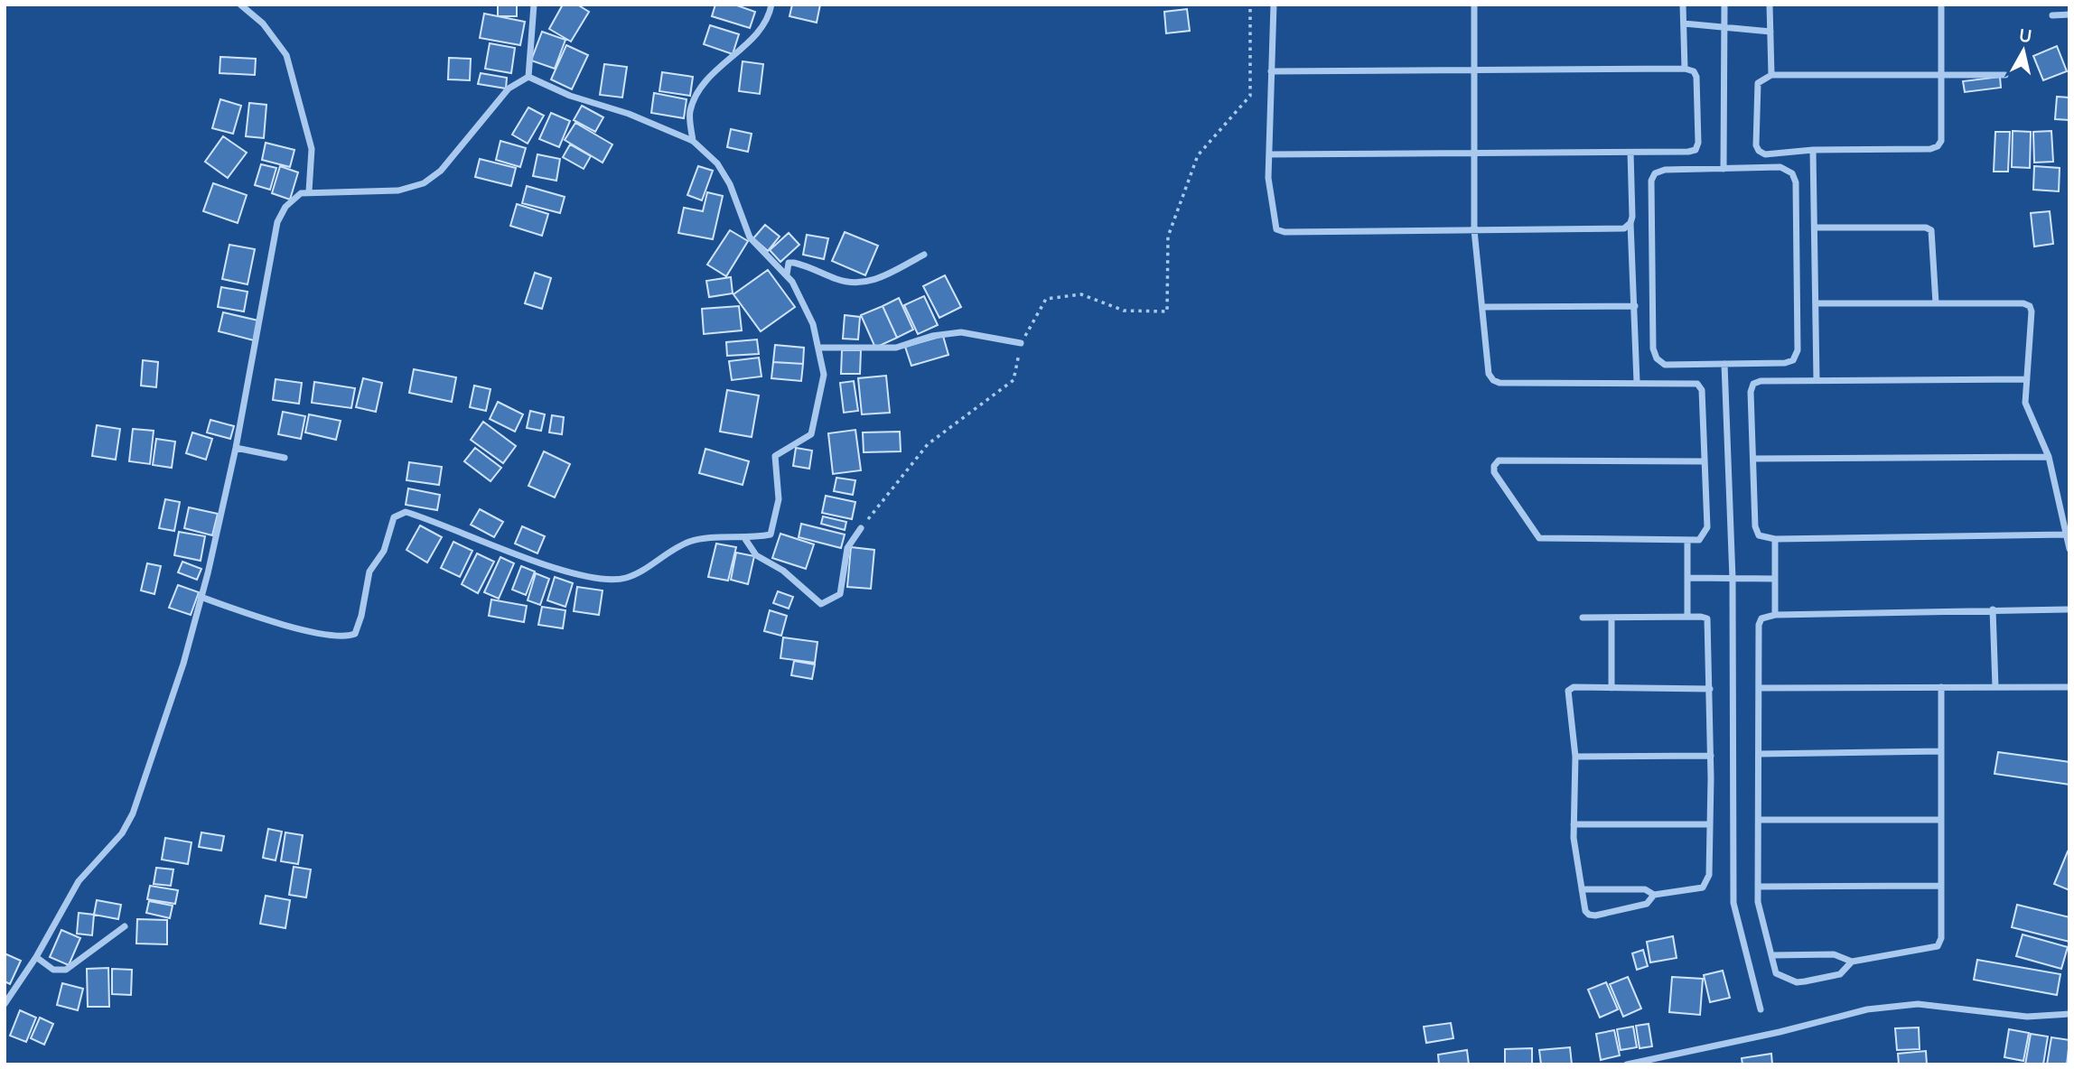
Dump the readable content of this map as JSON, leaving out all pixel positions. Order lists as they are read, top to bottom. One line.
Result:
{"north":"top"}
